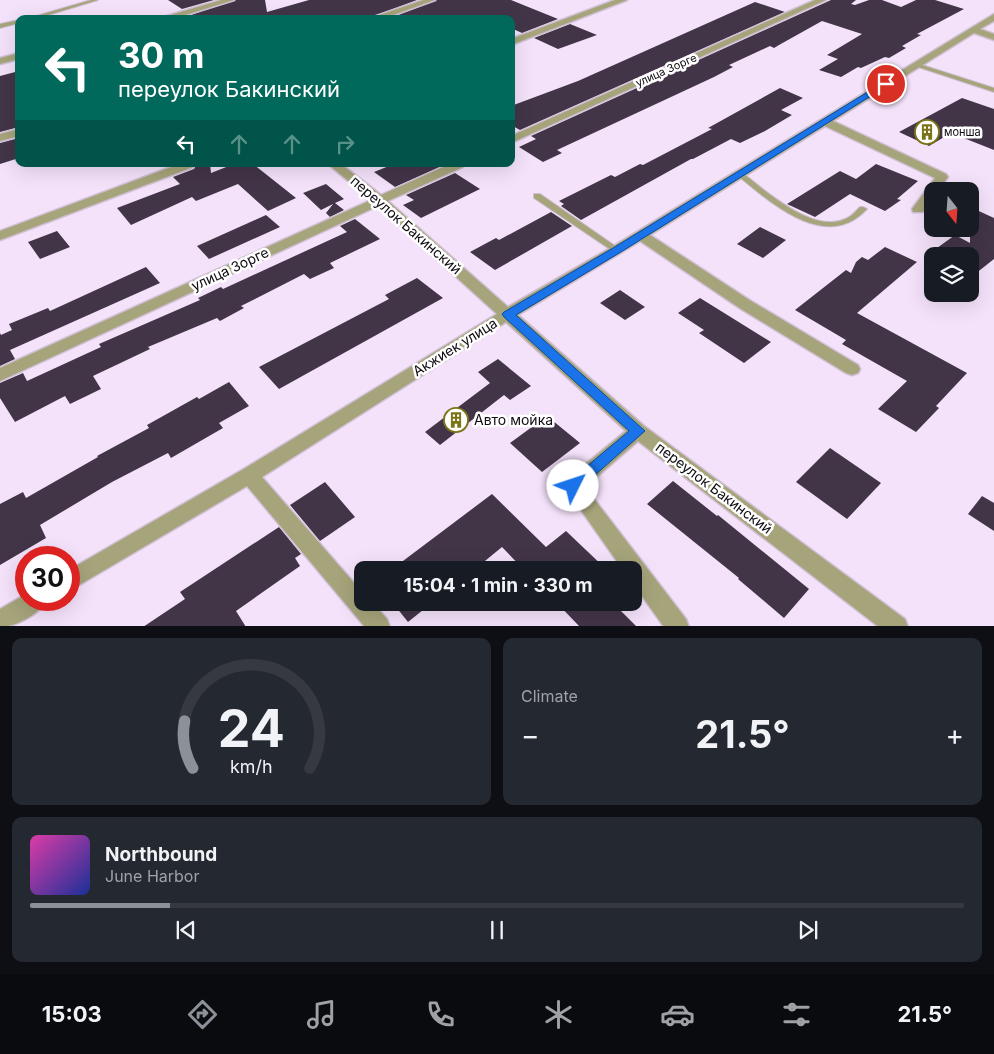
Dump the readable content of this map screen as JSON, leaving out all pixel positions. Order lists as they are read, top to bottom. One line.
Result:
{"streets":{"street":["улица Зорге","переулок Бакинский","Акжиек улица"]},"crossings":[["улица Зорге","переулок Бакинский"],["переулок Бакинский","Акжиек улица"]],"places":{"building":["монша","Авто мойка"]},"north":"bottom","page":{"turn":["30 m","переулок Бакинский"],"limit":"30","trip":"15:04 · 1 min · 330 m","tile":"Climate","heat":["−","21.5°","+"],"song":["Northbound","June Harbor"],"tabs":["15:03","21.5°"],"gauge":["24","km/h"]}}
